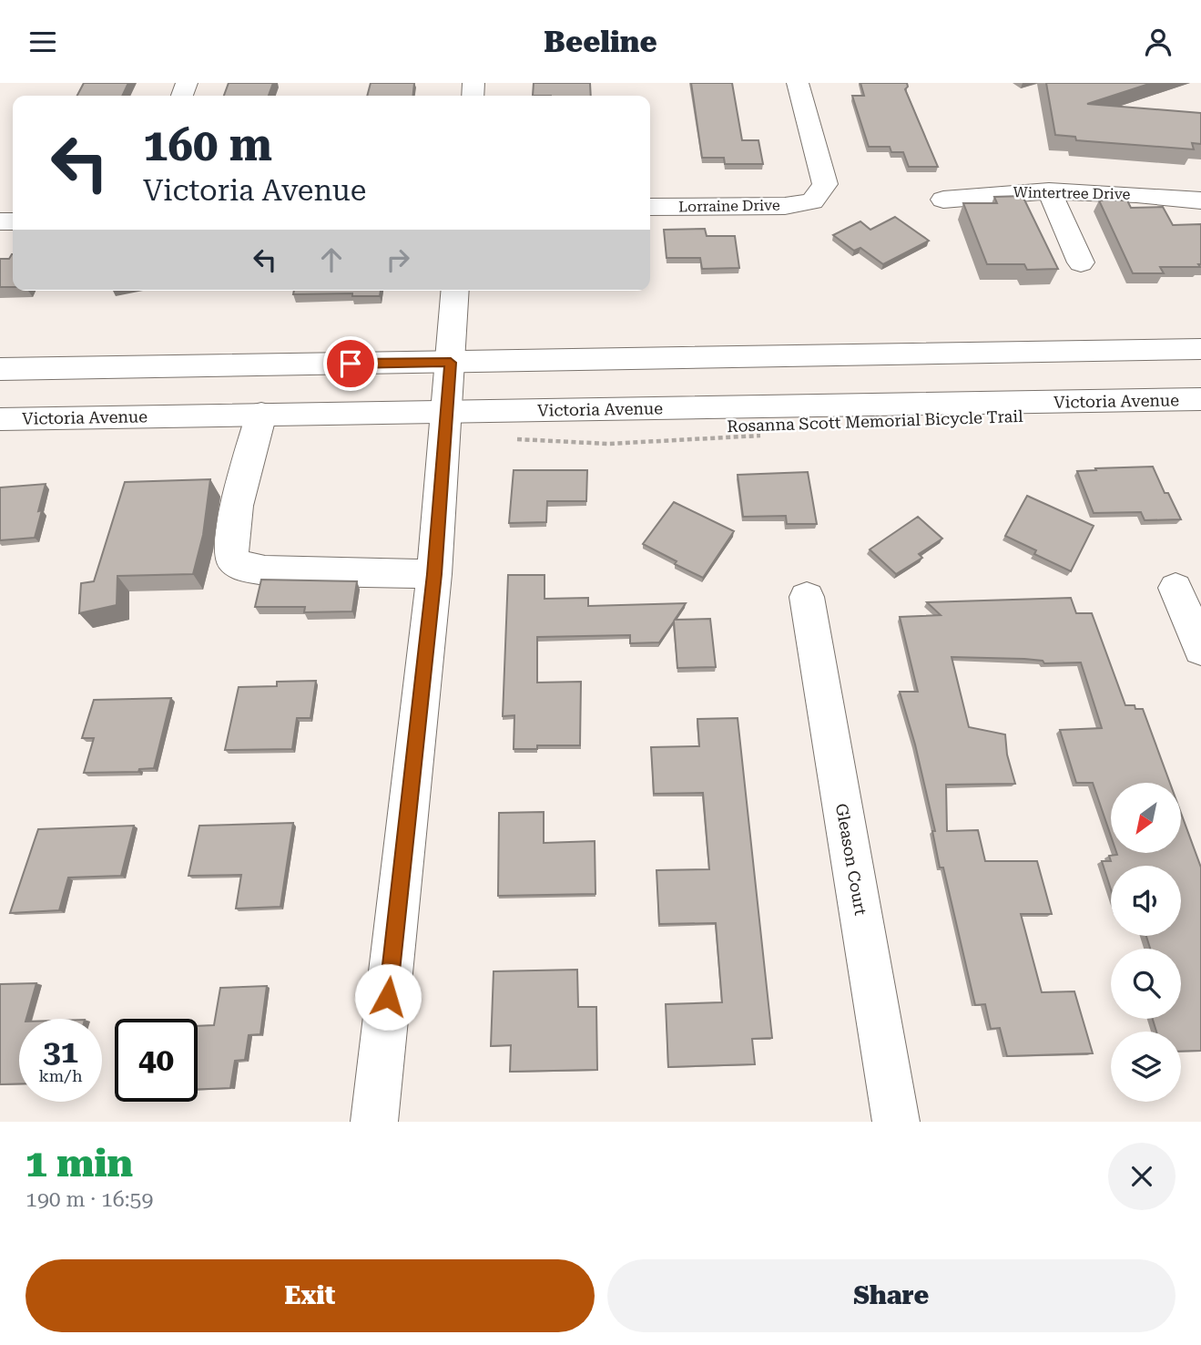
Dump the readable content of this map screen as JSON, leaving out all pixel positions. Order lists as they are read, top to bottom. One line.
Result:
{"streets":{"main road":["Wintertree Drive","Lorraine Drive","Victoria Avenue","Gleason Court"],"path":["Rosanna Scott Memorial Bicycle Trail"]},"north":"bottom left","page":{"header":"Beeline","turn":["160 m","Victoria Avenue"],"speed":"31 km/h","limit":"40","heading":["1 min","190 m · 16:59"],"buttons":["Exit","Share"]}}
